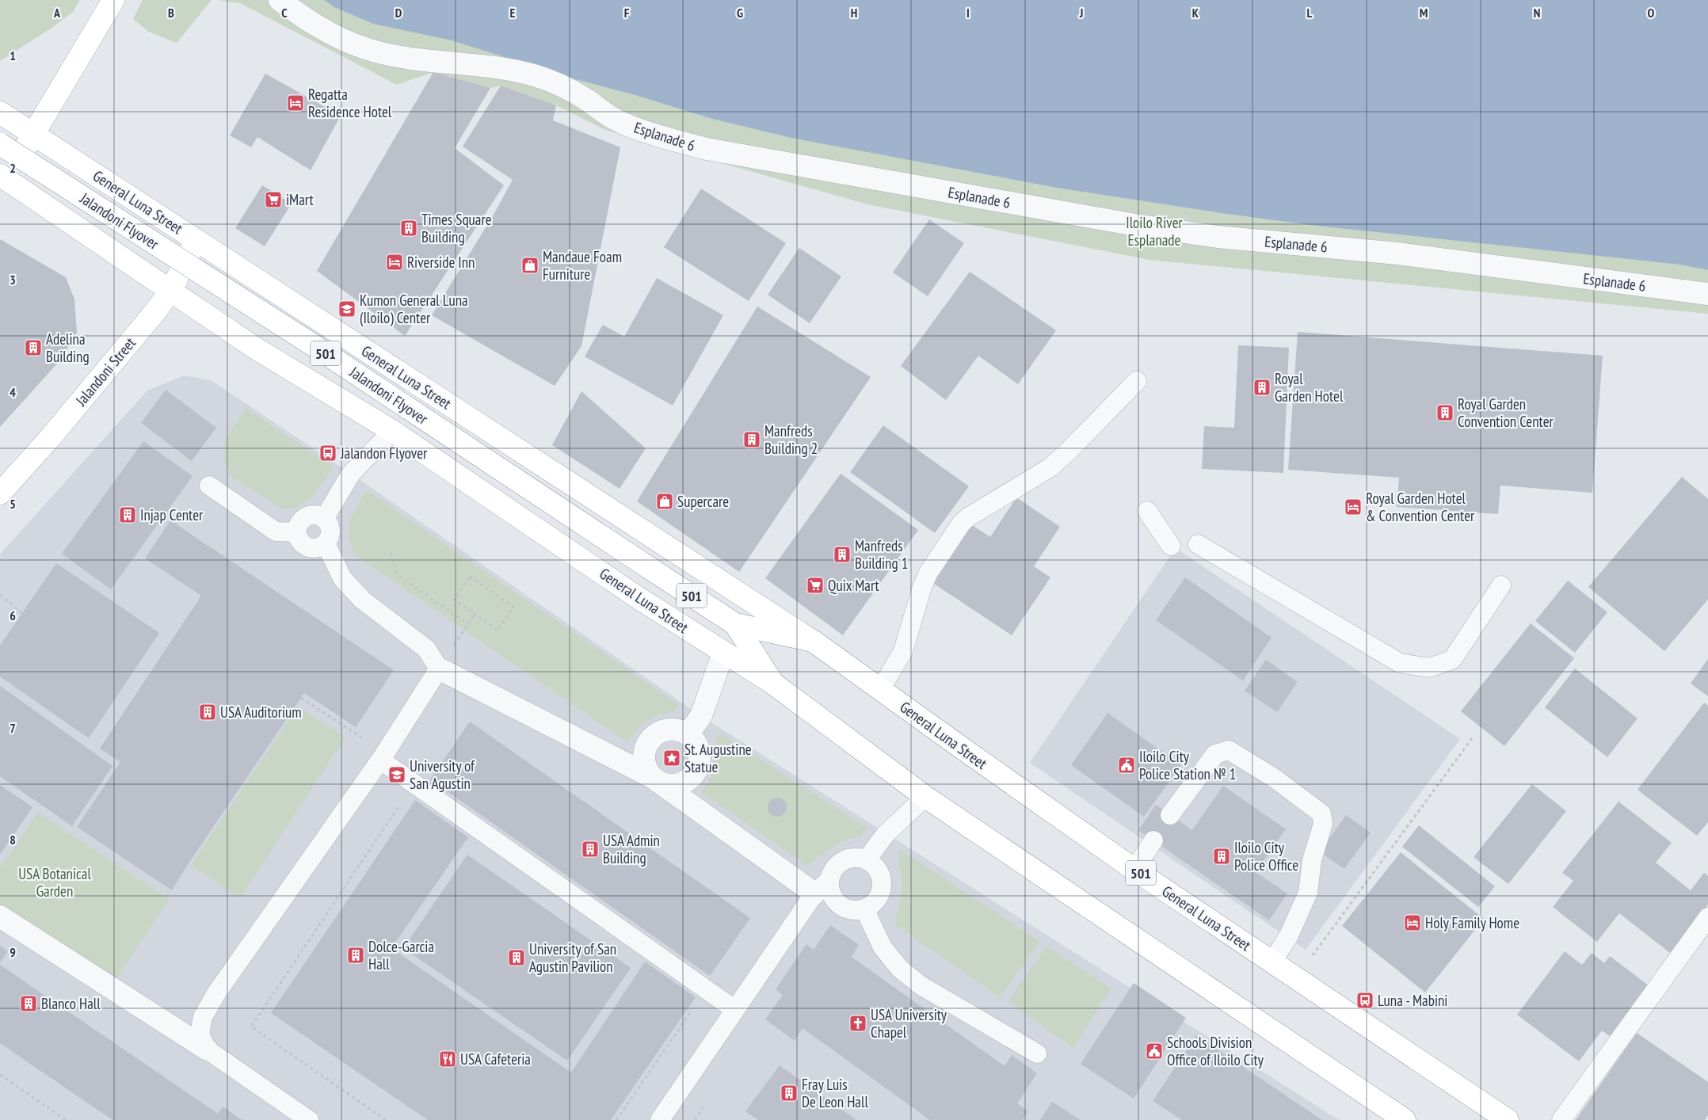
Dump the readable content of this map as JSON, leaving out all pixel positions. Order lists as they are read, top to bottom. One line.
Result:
{"streets":{"main road":["General Luna Street","Jalandoni Flyover","501","Jalandoni Street"],"street":["Esplanade 6"]},"crossings":[["General Luna Street","Jalandoni Flyover"],["General Luna Street","Jalandoni Street"]],"parks":["Iloilo River Esplanade","USA Botanical Garden"],"places":{"hotel":["Regatta Residence Hotel","Riverside Inn","Royal Garden Hotel & Convention Center","Holy Family Home"],"supermarket":["iMart","Quix Mart"],"building":["Times Square Building","Adelina Building","Royal Garden Hotel","Royal Garden Convention Center","Manfreds Building 2","Injap Center","Manfreds Building 1","USA Auditorium","USA Admin Building","Iloilo City Police Office","Dolce-Garcia Hall","University of San Agustin Pavilion","Blanco Hall","Fray Luis De Leon Hall"],"shop":["Mandaue Foam Furniture","Supercare"],"school or university":["Kumon General Luna (Iloilo) Center","University of San Agustin"],"bus stop":["Jalandon Flyover","Luna - Mabini"],"place":["St. Augustine Statue"],"public building":["Iloilo City Police Station № 1","Schools Division Office of Iloilo City"],"church":["USA University Chapel"],"restaurant":["USA Cafeteria"]},"grid":{"columns":["A","B","C","D","E","F","G","H","I","J","K","L","M","N","O"],"rows":["1","2","3","4","5","6","7","8","9"]}}
